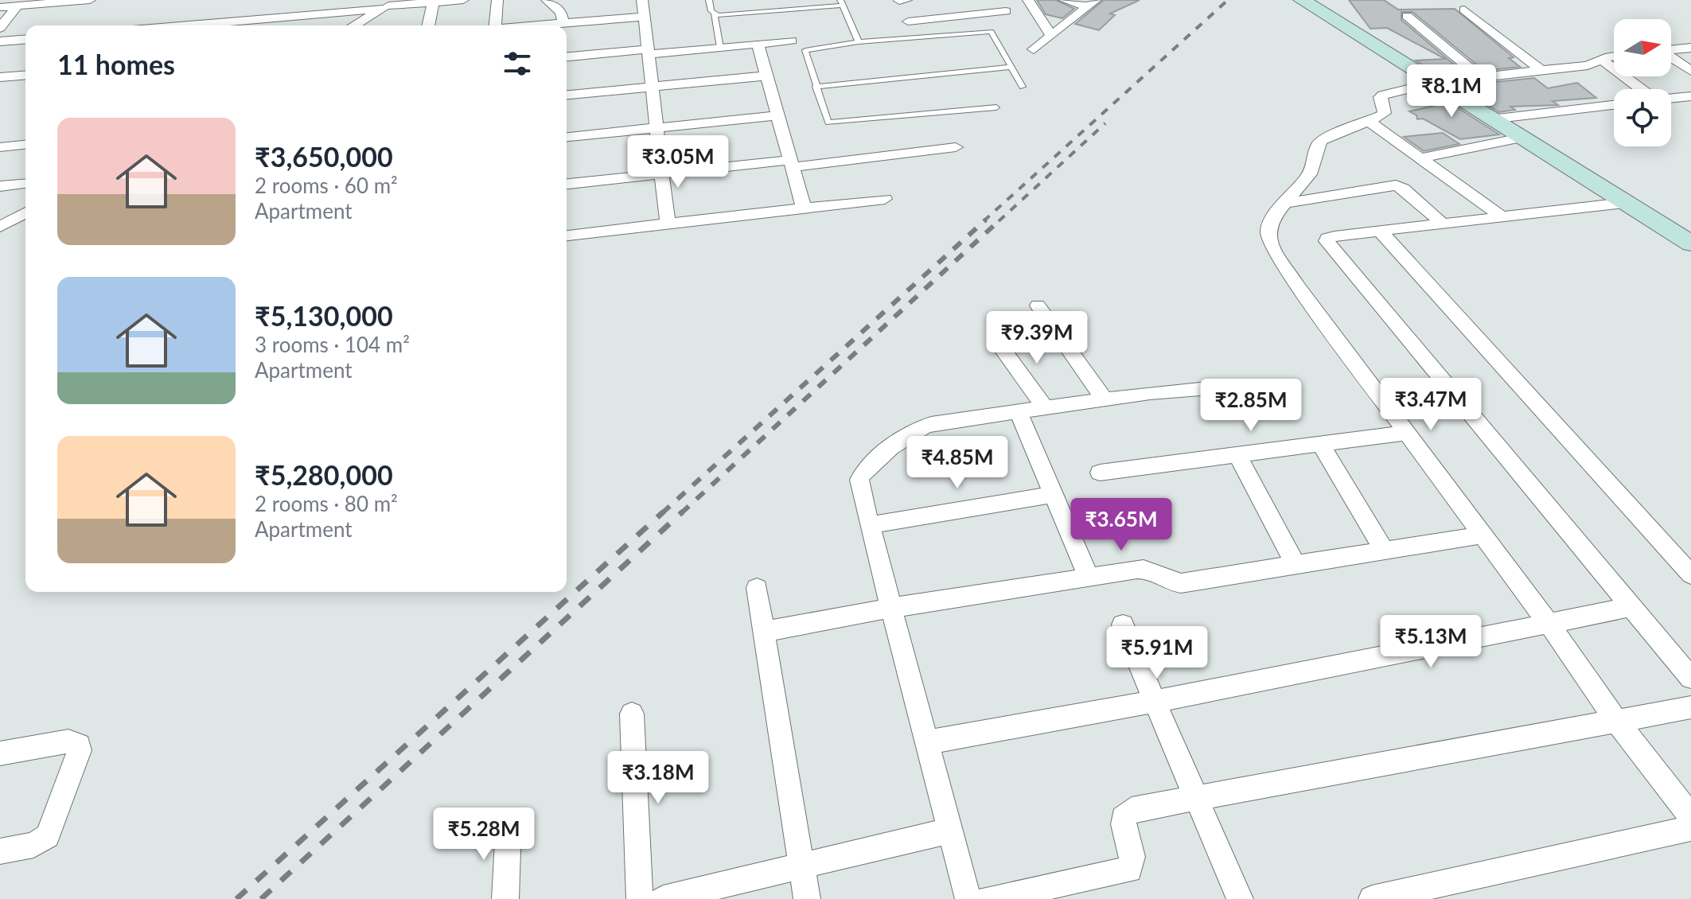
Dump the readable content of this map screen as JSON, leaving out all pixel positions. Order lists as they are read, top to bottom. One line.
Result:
{"north":"right","page":{"heading":"11 homes","price":["₹8.1M","₹3.05M","₹9.39M","₹3.47M","₹2.85M","₹4.85M","₹3.65M","₹5.13M","₹5.91M","₹3.18M","₹5.28M"],"list":[{"name":"₹3,650,000","note":"2 rooms · 60 m² · Apartment"},{"name":"₹5,130,000","note":"3 rooms · 104 m² · Apartment"},{"name":"₹5,280,000","note":"2 rooms · 80 m² · Apartment"}]}}
